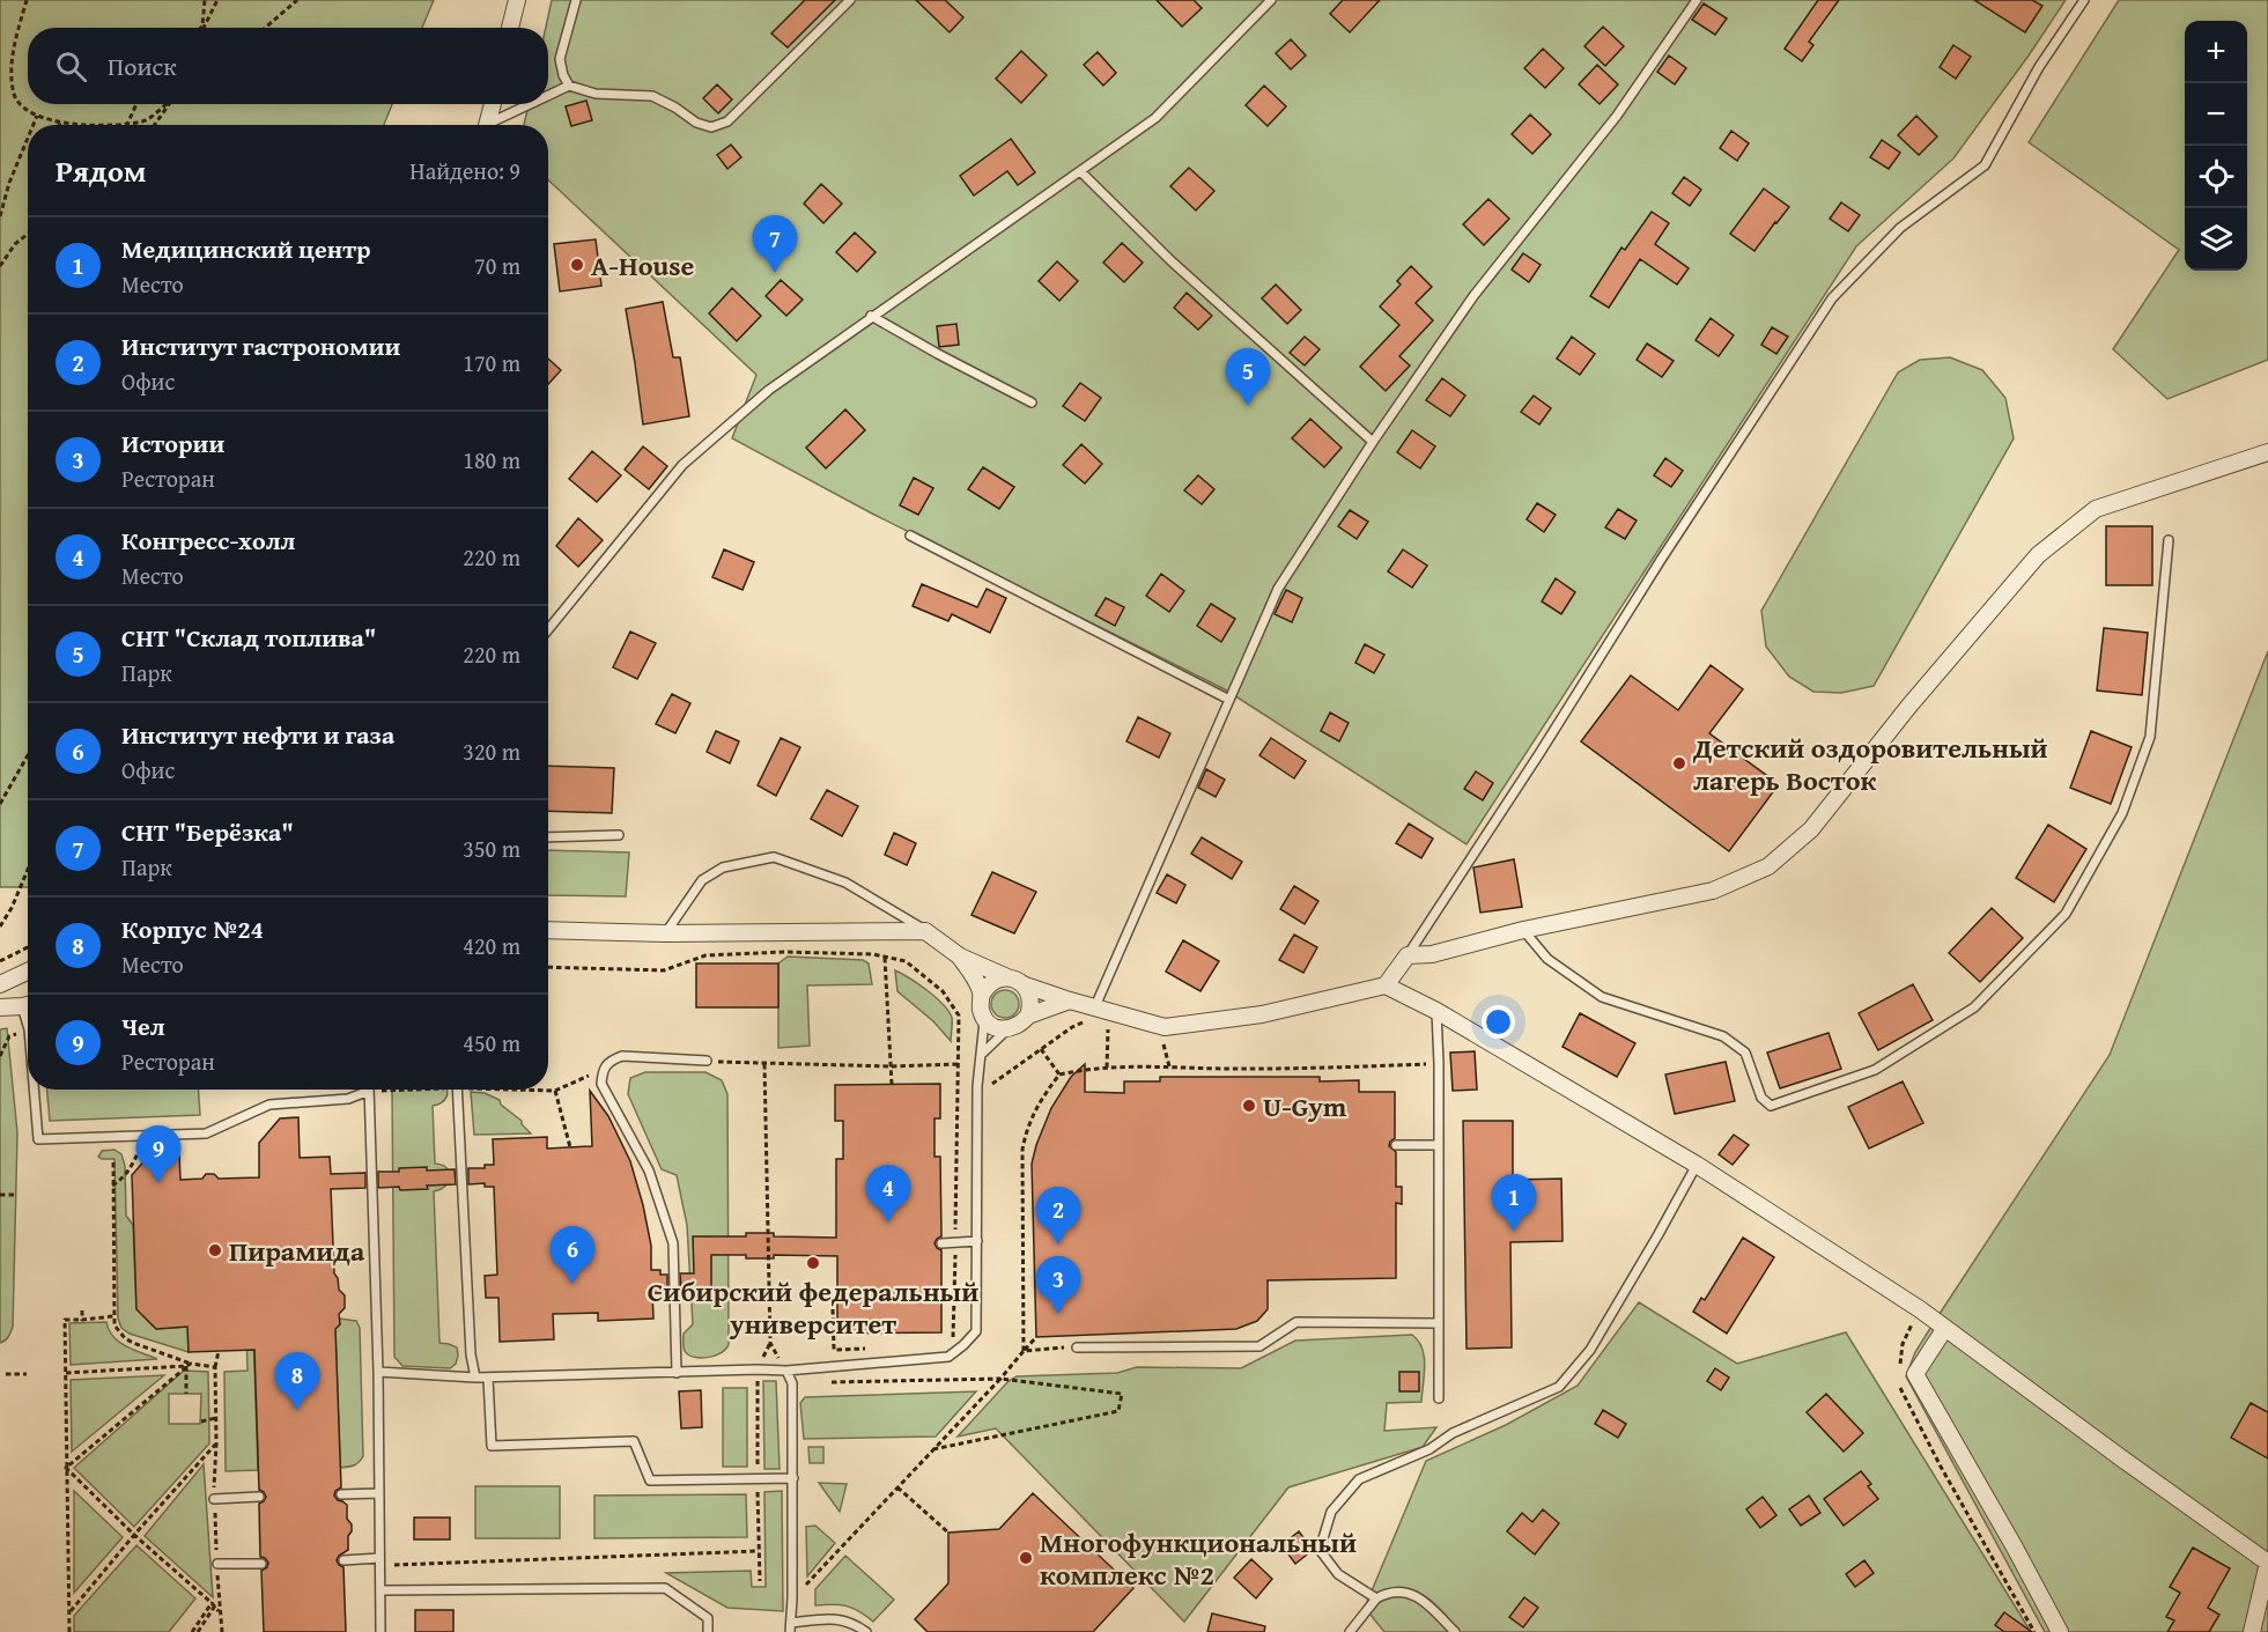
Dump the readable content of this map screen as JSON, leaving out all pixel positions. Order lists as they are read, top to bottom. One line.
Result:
{"places":["A-House","Детский оздоровительный лагерь Восток","U-Gym","Пирамида","Сибирский федеральный университет","Многофункциональный комплекс №2"],"page":{"map_buttons":["+","−"],"search":"Поиск","heading":["Рядом","Найдено: 9"],"pins":["7","5","9","4","1","2","6","3","8"],"list":[{"mark":"1","name":"Медицинский центр","note":"Место","value":"70 m"},{"mark":"2","name":"Институт гастрономии","note":"Офис","value":"170 m"},{"mark":"3","name":"Истории","note":"Ресторан","value":"180 m"},{"mark":"4","name":"Конгресс-холл","note":"Место","value":"220 m"},{"mark":"5","name":"СНТ \"Склад топлива\"","note":"Парк","value":"220 m"},{"mark":"6","name":"Институт нефти и газа","note":"Офис","value":"320 m"},{"mark":"7","name":"СНТ \"Берёзка\"","note":"Парк","value":"350 m"},{"mark":"8","name":"Корпус №24","note":"Место","value":"420 m"},{"mark":"9","name":"Чел","note":"Ресторан","value":"450 m"}]}}
